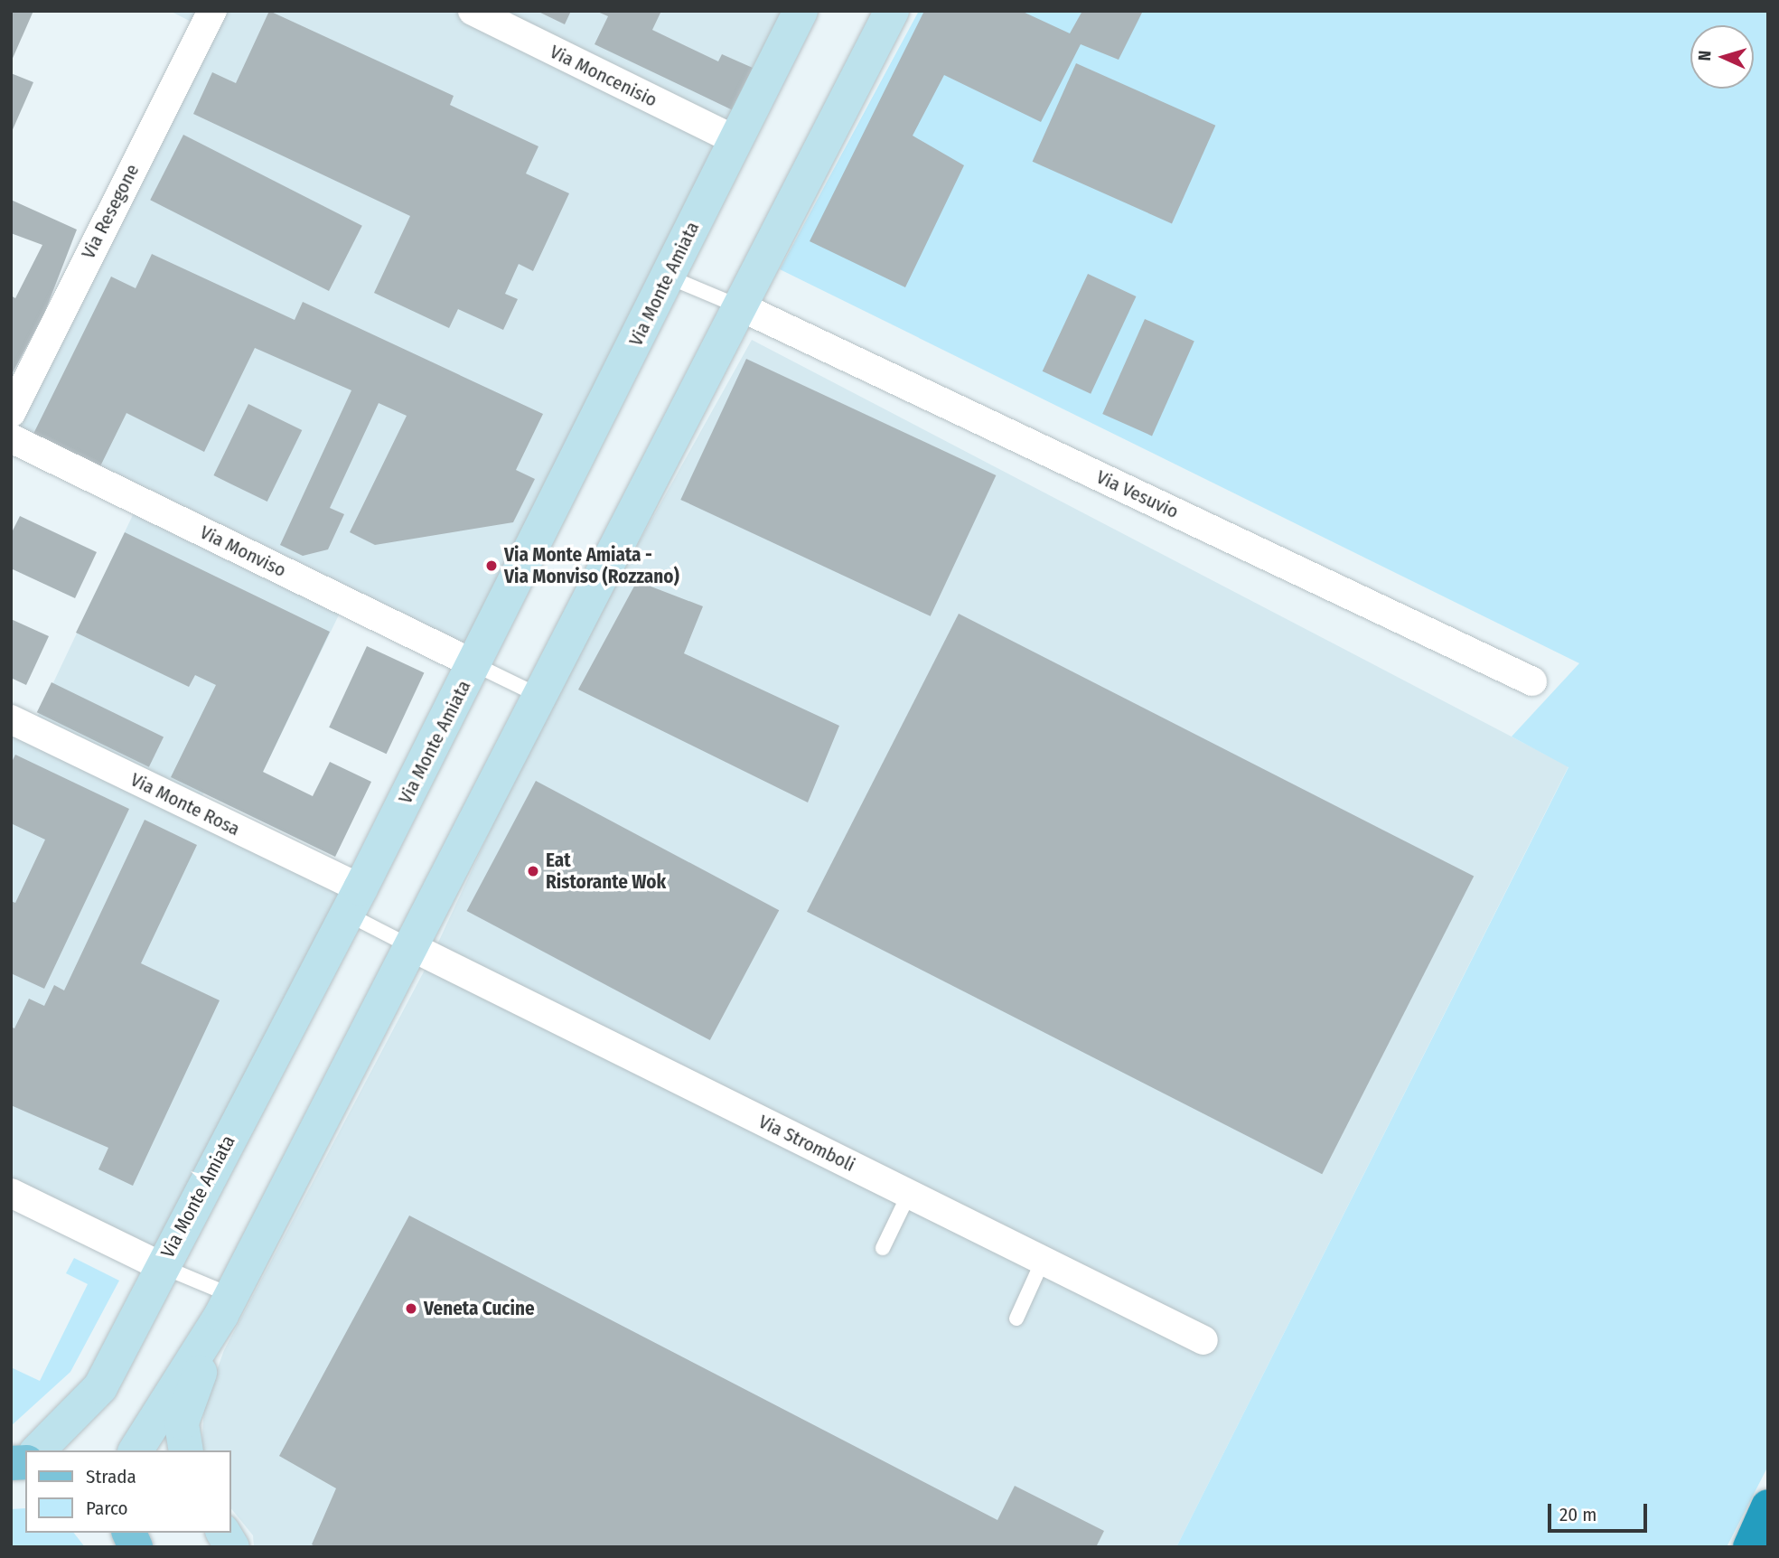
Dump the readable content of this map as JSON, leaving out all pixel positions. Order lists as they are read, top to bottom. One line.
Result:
{"streets":{"main road":["Via Monte Amiata"],"street":["Via Moncenisio","Via Resegone","Via Vesuvio","Via Monviso","Via Monte Rosa","Via Stromboli"]},"crossings":[["Via Moncenisio","Via Monte Amiata"],["Via Monte Amiata","Via Monviso"],["Via Monte Amiata","Via Monte Rosa"]],"places":["Via Monte Amiata - Via Monviso (Rozzano)","Eat Ristorante Wok","Veneta Cucine"],"legend":["Strada","Parco"],"scale_bar":"20 m","north":"left"}
